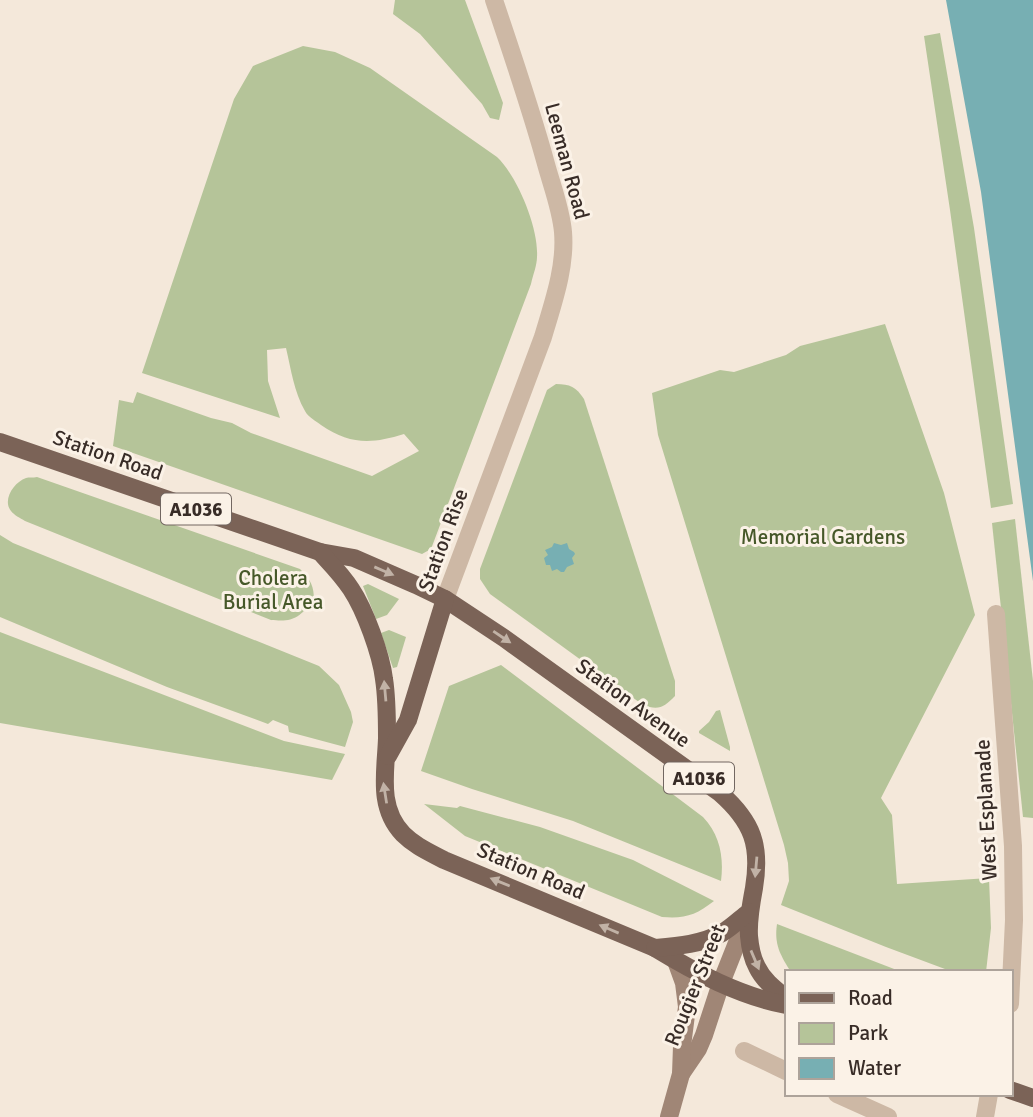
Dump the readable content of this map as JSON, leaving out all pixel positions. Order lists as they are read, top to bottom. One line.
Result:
{"streets":{"main road":["Station Road","A1036","Station Rise","Station Avenue","Rougier Street"],"street":["Leeman Road","West Esplanade"]},"crossings":[["Leeman Road","Station Rise"],["Station Road","A1036"],["Station Road","Station Rise"],["Station Road","Station Avenue"],["Station Road","Rougier Street"],["A1036","Station Avenue"],["A1036","Rougier Street"],["Station Rise","Station Avenue"],["Station Avenue","Rougier Street"]],"one_way":["Station Avenue"],"parks":["Memorial Gardens","Cholera Burial Area"],"legend":["Road","Park","Water"]}
